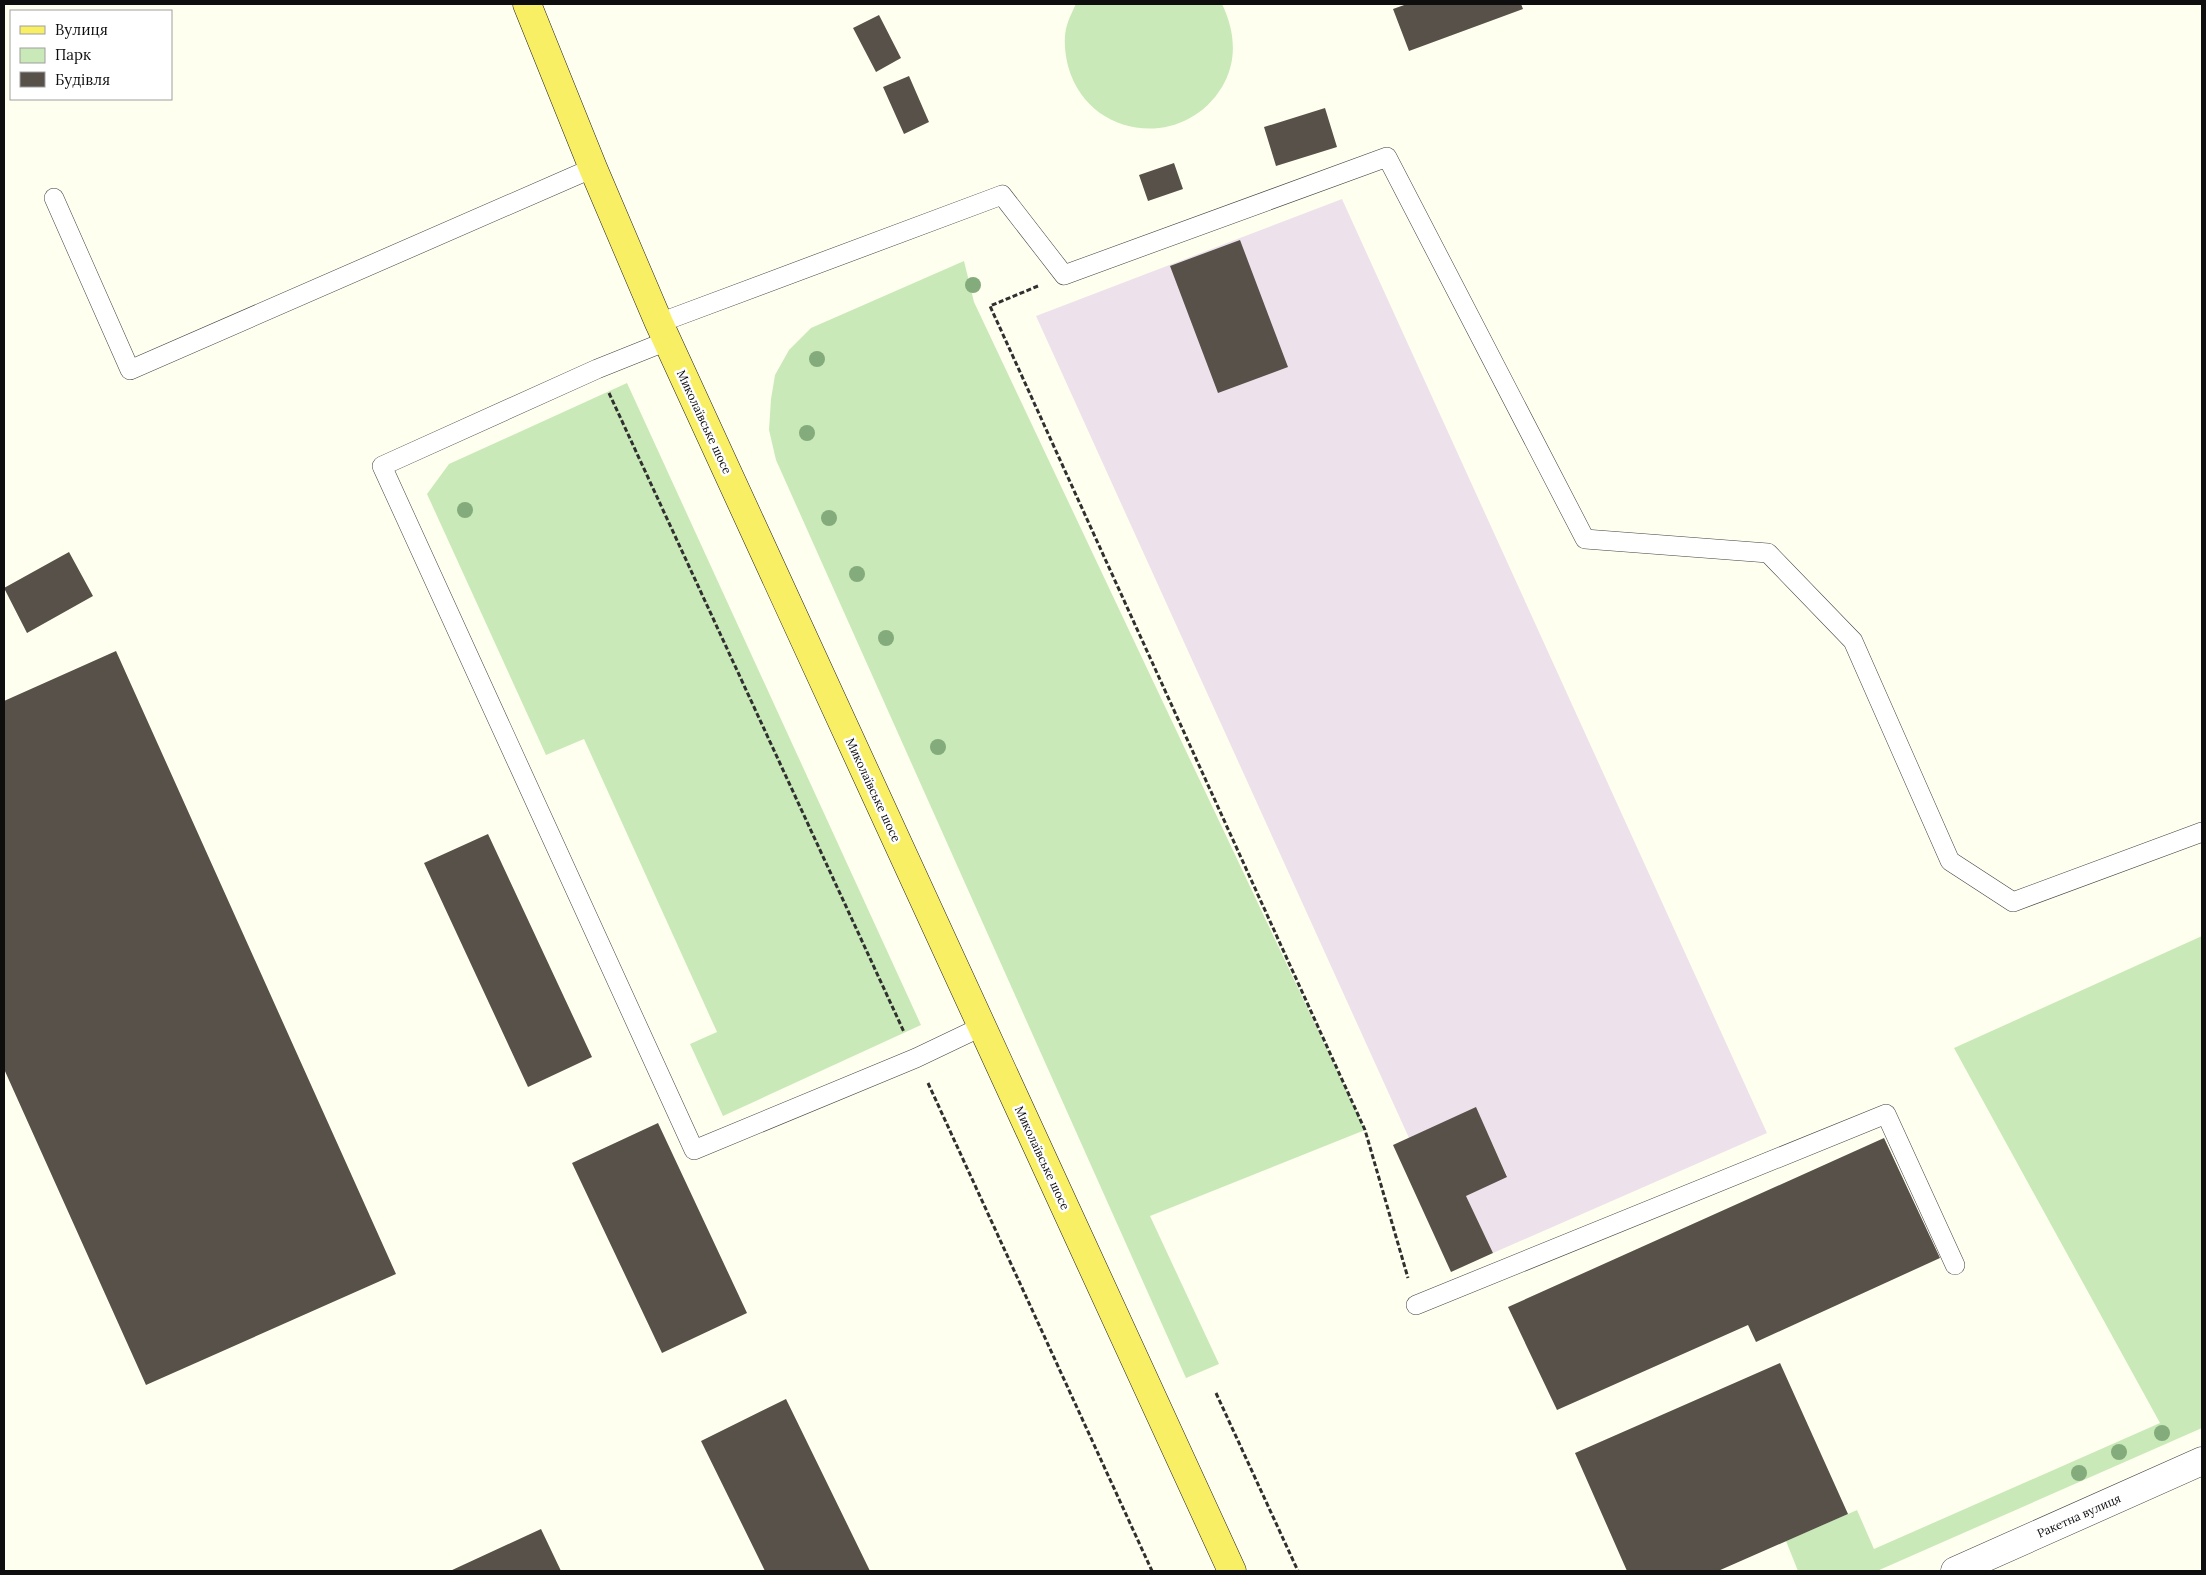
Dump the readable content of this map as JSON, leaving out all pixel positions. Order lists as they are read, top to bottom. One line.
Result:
{"streets":{"main road":["Миколаївське шосе"],"street":["Ракетна вулиця"]},"legend":["Вулиця","Парк","Будівля"]}
